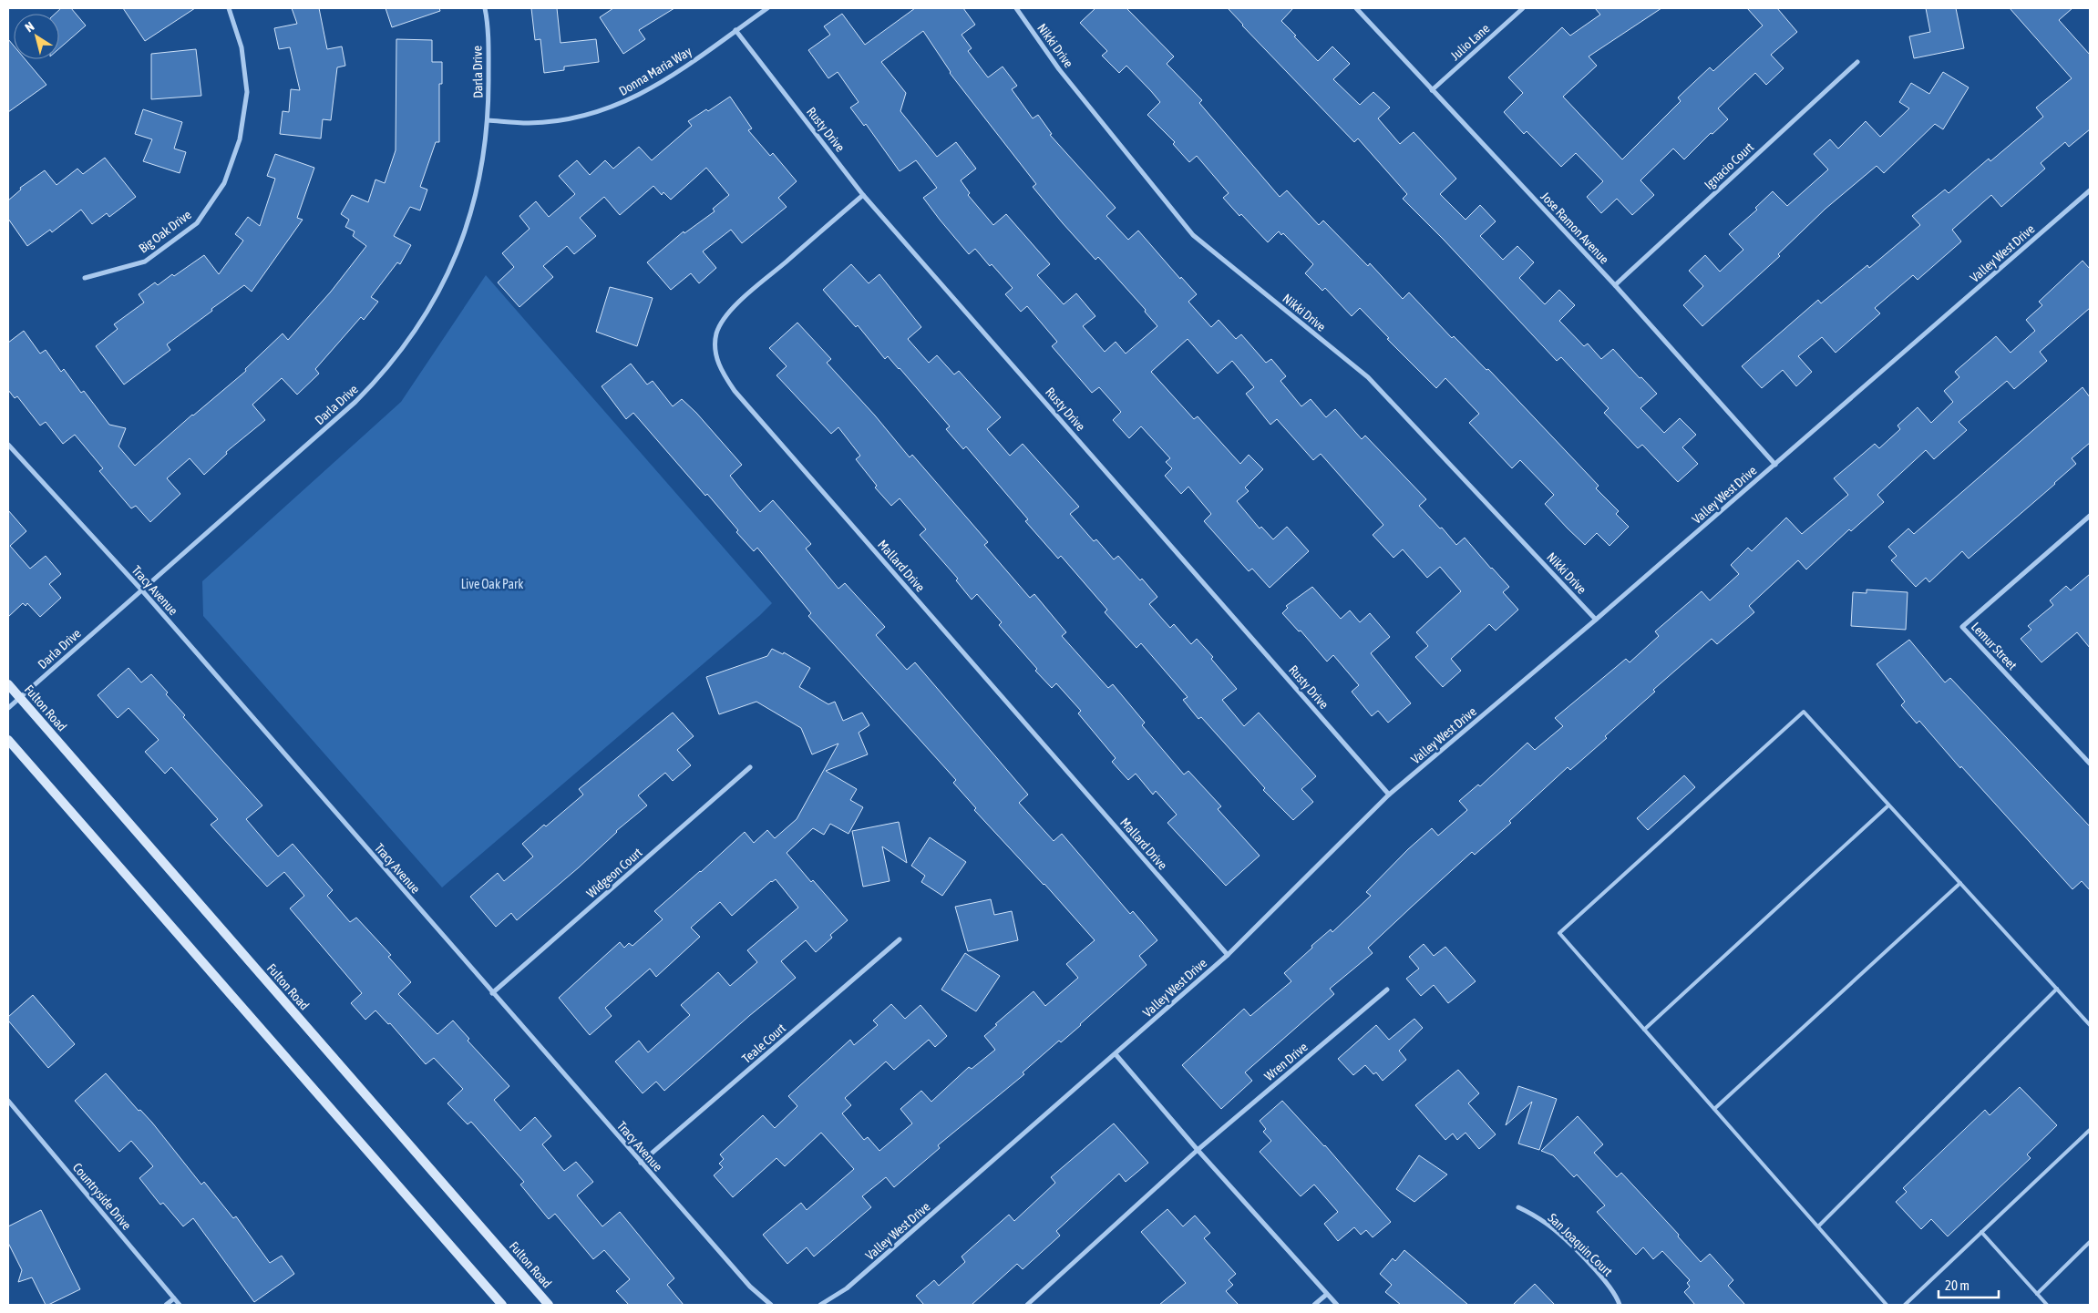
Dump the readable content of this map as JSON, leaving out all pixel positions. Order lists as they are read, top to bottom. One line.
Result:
{"streets":{"main road":["Fulton Road"],"street":["Julio Lane","Nikki Drive","Donna Maria Way","Darla Drive","Rusty Drive","Ignacio Court","Jose Ramon Avenue","Big Oak Drive","Valley West Drive","Mallard Drive","Tracy Avenue","Lemur Street","Widgeon Court","Teale Court","Wren Drive","Countryside Drive","San Joaquin Court"]},"crossings":[["Julio Lane","Jose Ramon Avenue"],["Nikki Drive","Valley West Drive"],["Donna Maria Way","Darla Drive"],["Donna Maria Way","Rusty Drive"],["Darla Drive","Tracy Avenue"],["Darla Drive","Fulton Road"],["Rusty Drive","Valley West Drive"],["Rusty Drive","Mallard Drive"],["Ignacio Court","Jose Ramon Avenue"],["Jose Ramon Avenue","Valley West Drive"],["Valley West Drive","Mallard Drive"],["Tracy Avenue","Widgeon Court"],["Tracy Avenue","Teale Court"]],"parks":["Live Oak Park"],"scale_bar":"20 m","north":"top left"}
